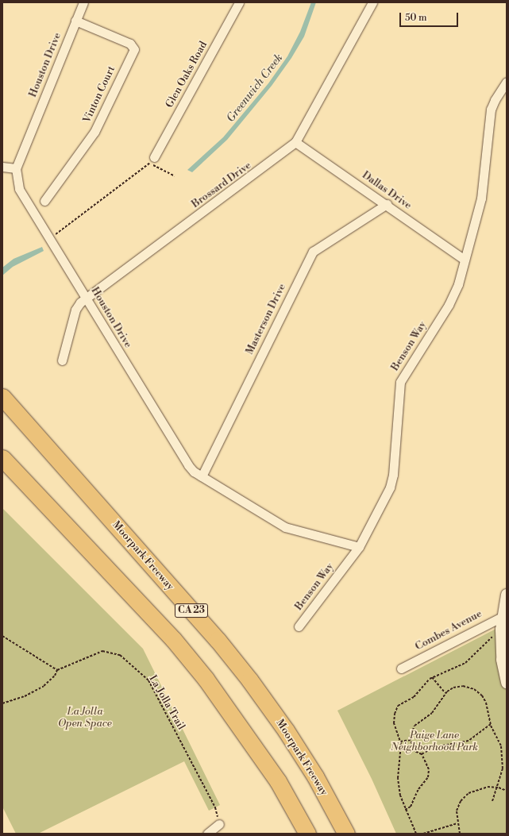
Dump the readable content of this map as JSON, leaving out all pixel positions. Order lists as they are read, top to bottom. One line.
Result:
{"streets":{"highway":["Moorpark Freeway","CA 23"],"street":["Houston Drive","Glen Oaks Road","Vinton Court","Brossard Drive","Dallas Drive","Masterson Drive","Benson Way","Combes Avenue"],"path":["La Jolla Trail"]},"crossings":[["Houston Drive","Vinton Court"],["Houston Drive","Brossard Drive"],["Houston Drive","Masterson Drive"],["Houston Drive","Benson Way"],["Brossard Drive","Dallas Drive"],["Dallas Drive","Masterson Drive"],["Dallas Drive","Benson Way"]],"water":["Greenwich Creek"],"parks":["La Jolla Open Space","Paige Lane Neighborhood Park"],"scale_bar":"50 m"}
